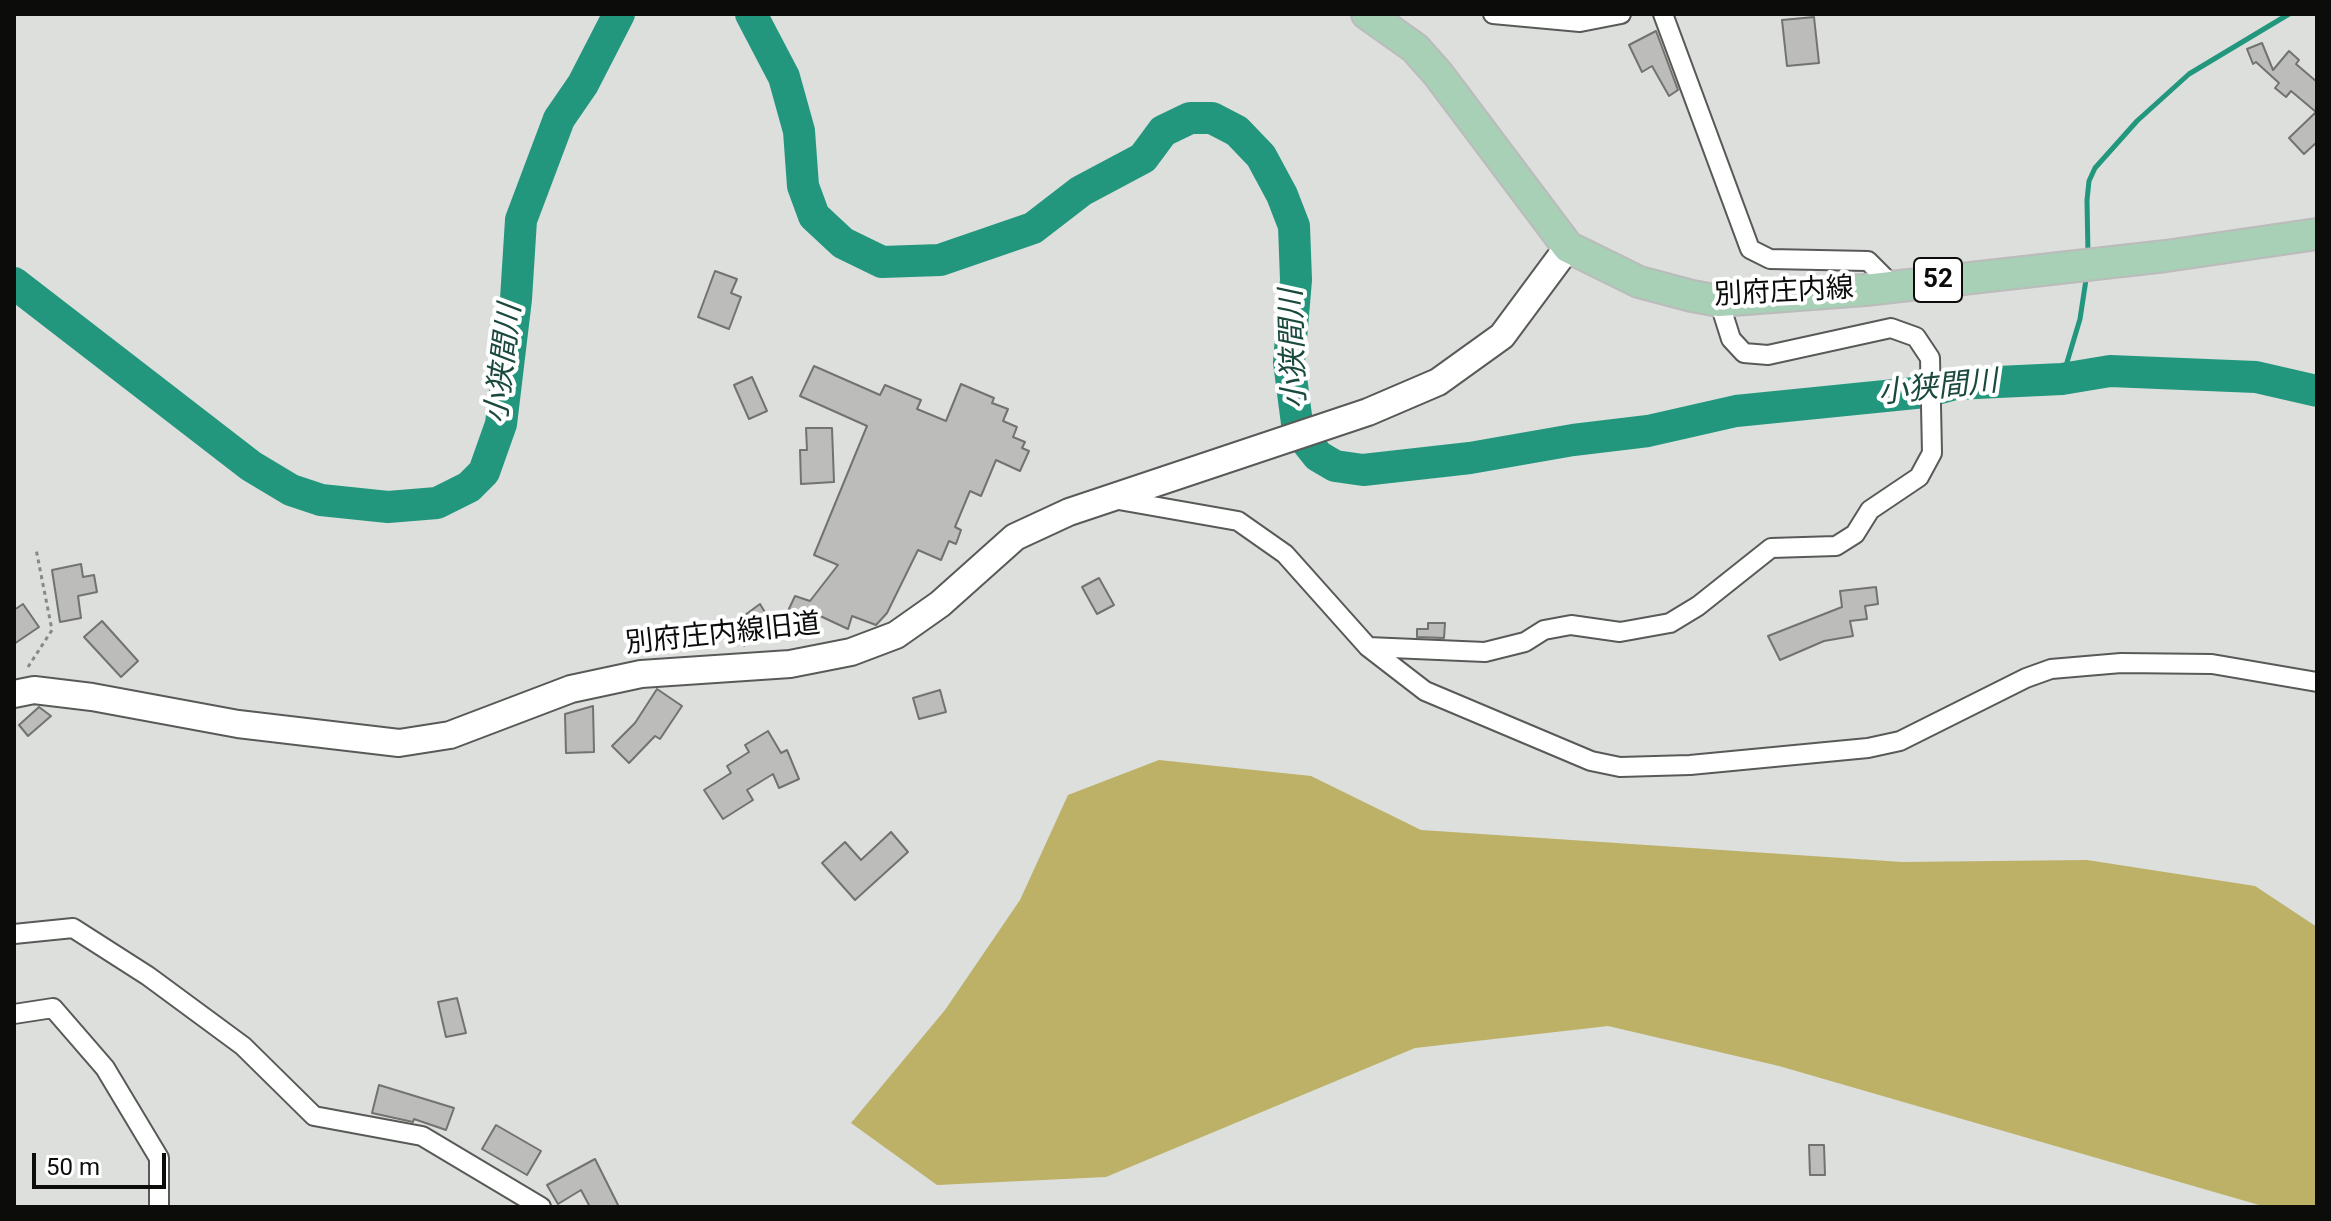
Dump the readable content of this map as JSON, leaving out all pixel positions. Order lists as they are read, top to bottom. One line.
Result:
{"streets":{"main road":["52","別府庄内線"],"street":["別府庄内線旧道"]},"crossings":[["別府庄内線","別府庄内線旧道"]],"water":["小狭間川"],"scale_bar":"50 m"}
